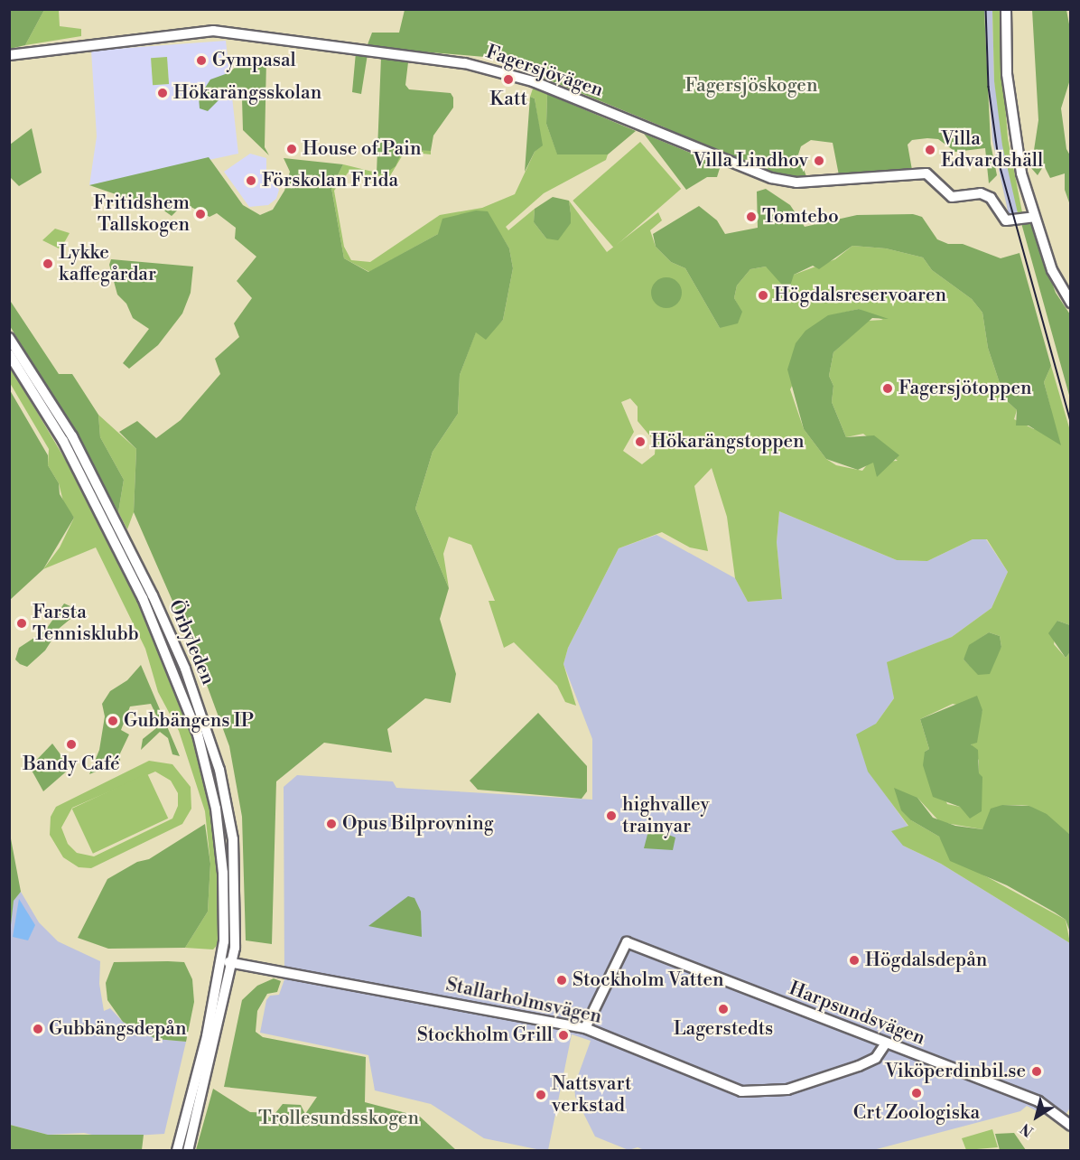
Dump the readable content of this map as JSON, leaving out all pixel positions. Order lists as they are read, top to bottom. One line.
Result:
{"streets":{"street":["Fagersjövägen","Örbyleden","Stallarholmsvägen","Harpsundsvägen"]},"crossings":[["Örbyleden","Stallarholmsvägen"],["Stallarholmsvägen","Harpsundsvägen"]],"parks":["Fagersjöskogen","Trollesundsskogen"],"places":["Gympasal","Katt","Hökarängsskolan","House of Pain","Villa Edvardshäll","Villa Lindhov","Förskolan Frida","Fritidshem Tallskogen","Tomtebo","Lykke kaffegårdar","Högdalsreservoaren","Fagersjötoppen","Hökarängstoppen","Farsta Tennisklubb","Gubbängens IP","Bandy Café","highvalley trainyar","Opus Bilprovning","Högdalsdepån","Stockholm Vatten","Lagerstedts","Gubbängsdepån","Stockholm Grill","Viköperdinbil.se","Crt Zoologiska","Nattsvart verkstad"],"north":"bottom left"}
